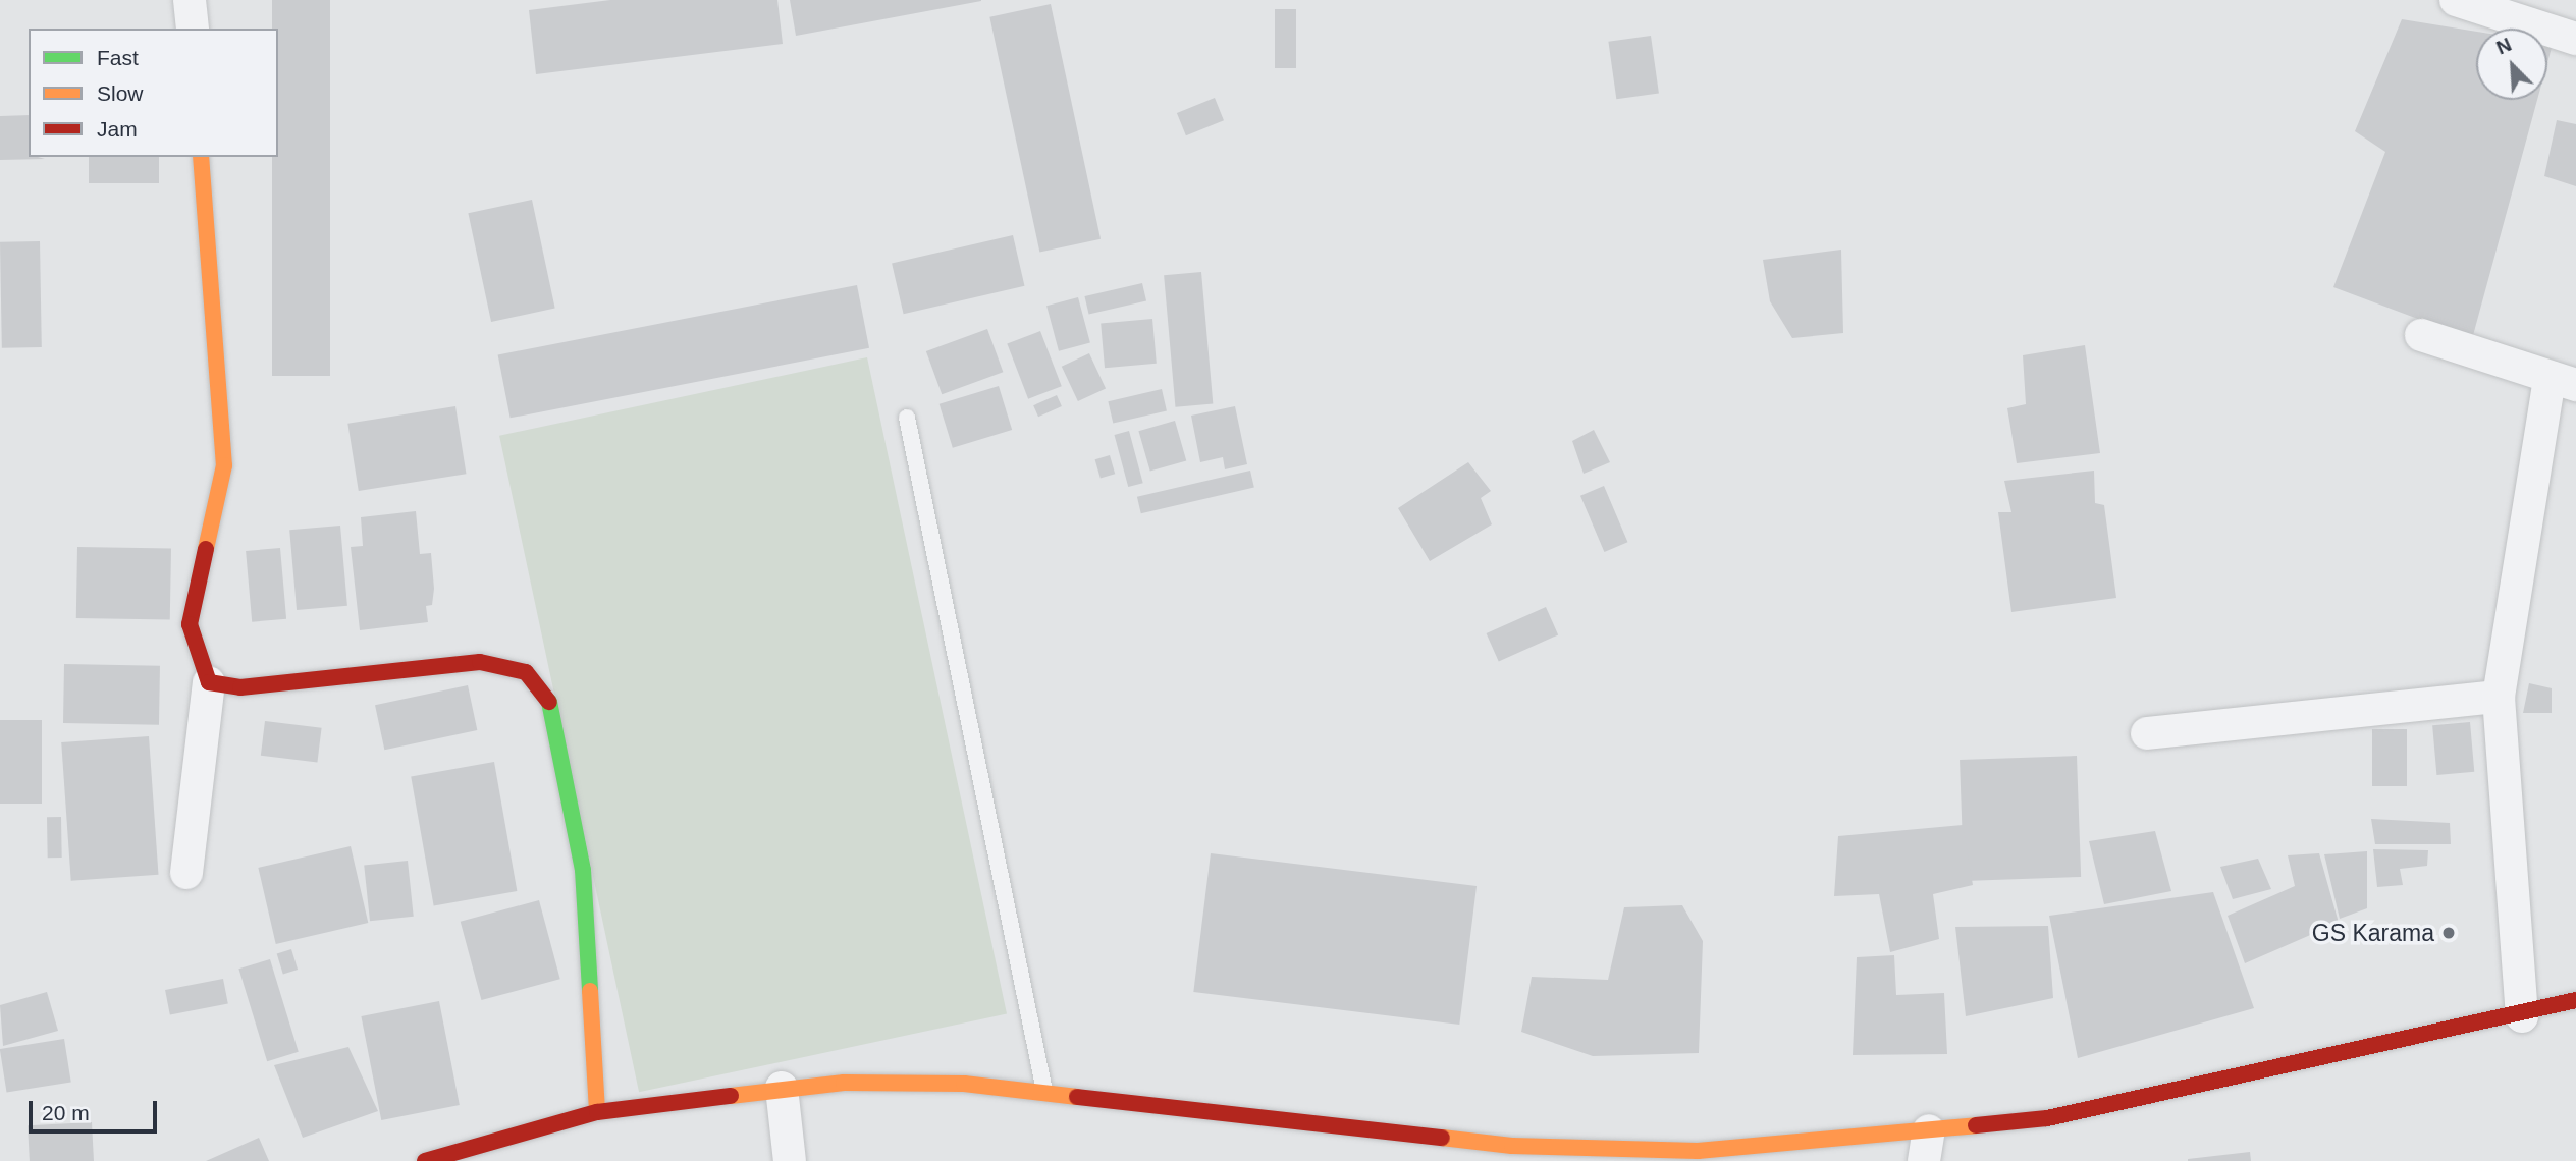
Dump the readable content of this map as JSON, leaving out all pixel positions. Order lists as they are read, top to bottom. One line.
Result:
{"places":["GS Karama"],"legend":["Fast","Slow","Jam"],"scale_bar":"20 m","north":"top left"}
